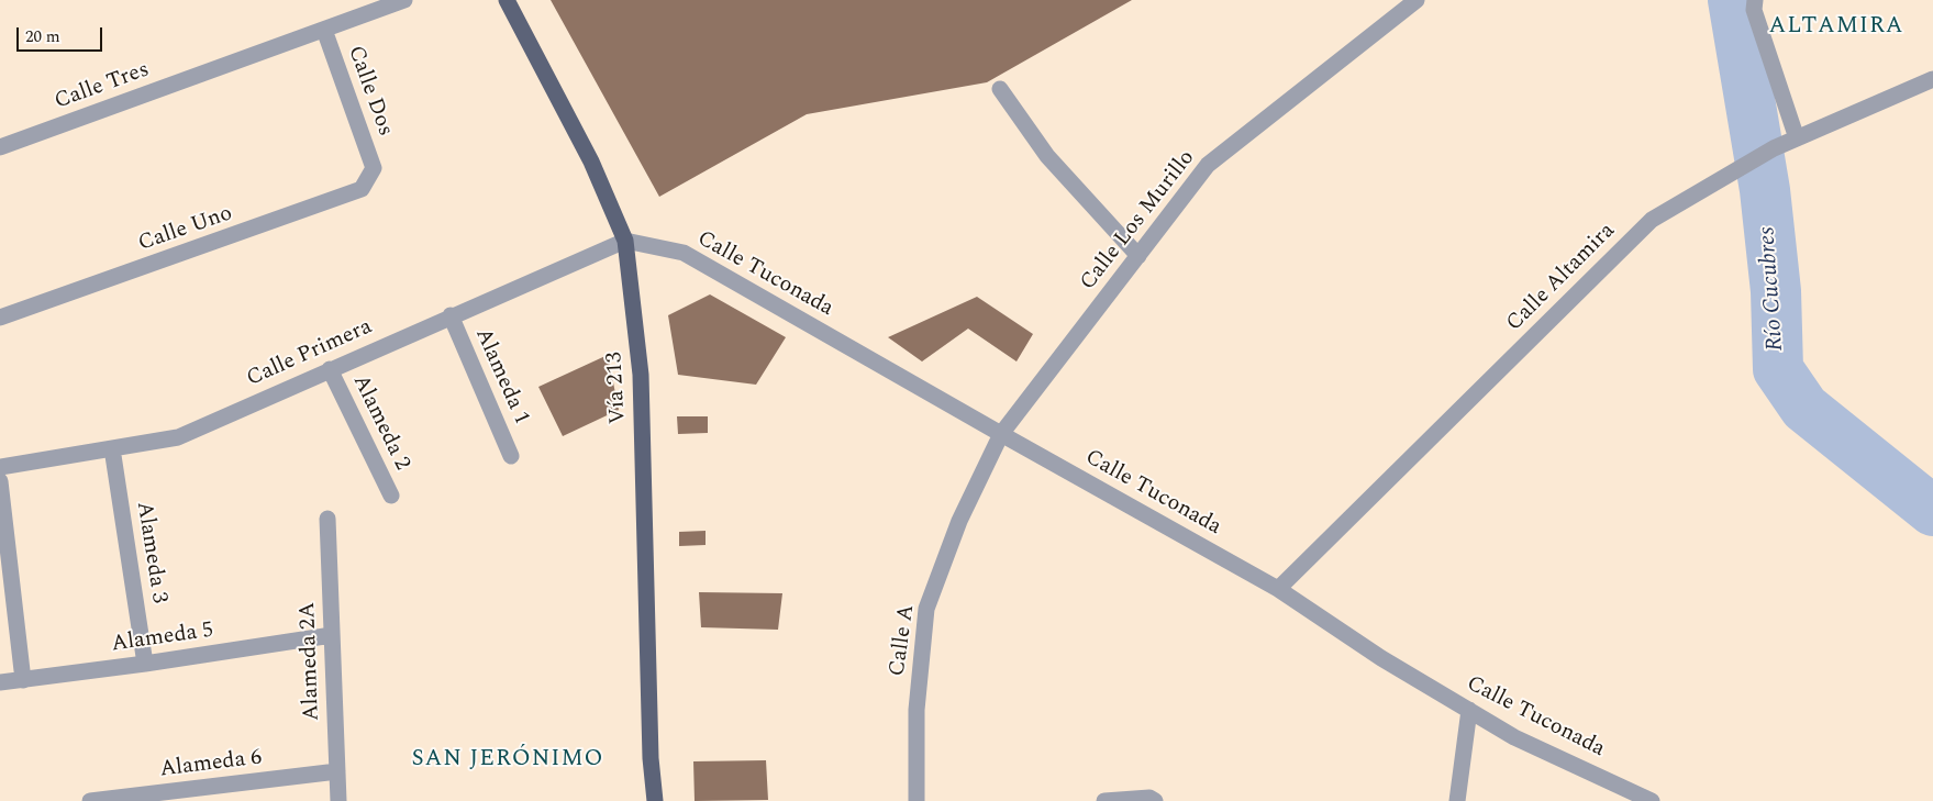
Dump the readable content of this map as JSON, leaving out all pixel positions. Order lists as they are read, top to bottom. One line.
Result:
{"streets":{"main road":["Vía 213"],"street":["Calle Tres","Calle Dos","Calle Los Murillo","Calle Uno","Calle Tuconada","Calle Altamira","Calle Primera","Alameda 1","Alameda 2","Alameda 3","Alameda 5","Calle A","Alameda 2A","Alameda 6"]},"crossings":[["Calle Tres","Calle Dos"],["Calle Dos","Calle Uno"],["Calle Los Murillo","Calle Tuconada"],["Calle Los Murillo","Calle A"],["Calle Tuconada","Calle Altamira"],["Calle Tuconada","Calle Primera"],["Calle Tuconada","Vía 213"],["Calle Tuconada","Calle A"],["Calle Primera","Alameda 1"],["Calle Primera","Vía 213"],["Calle Primera","Alameda 2"],["Calle Primera","Alameda 3"],["Alameda 3","Alameda 5"],["Alameda 5","Alameda 2A"],["Alameda 2A","Alameda 6"]],"districts":["ALTAMIRA","SAN JERÓNIMO"],"water":["Río Cucubres"],"scale_bar":"20 m"}
